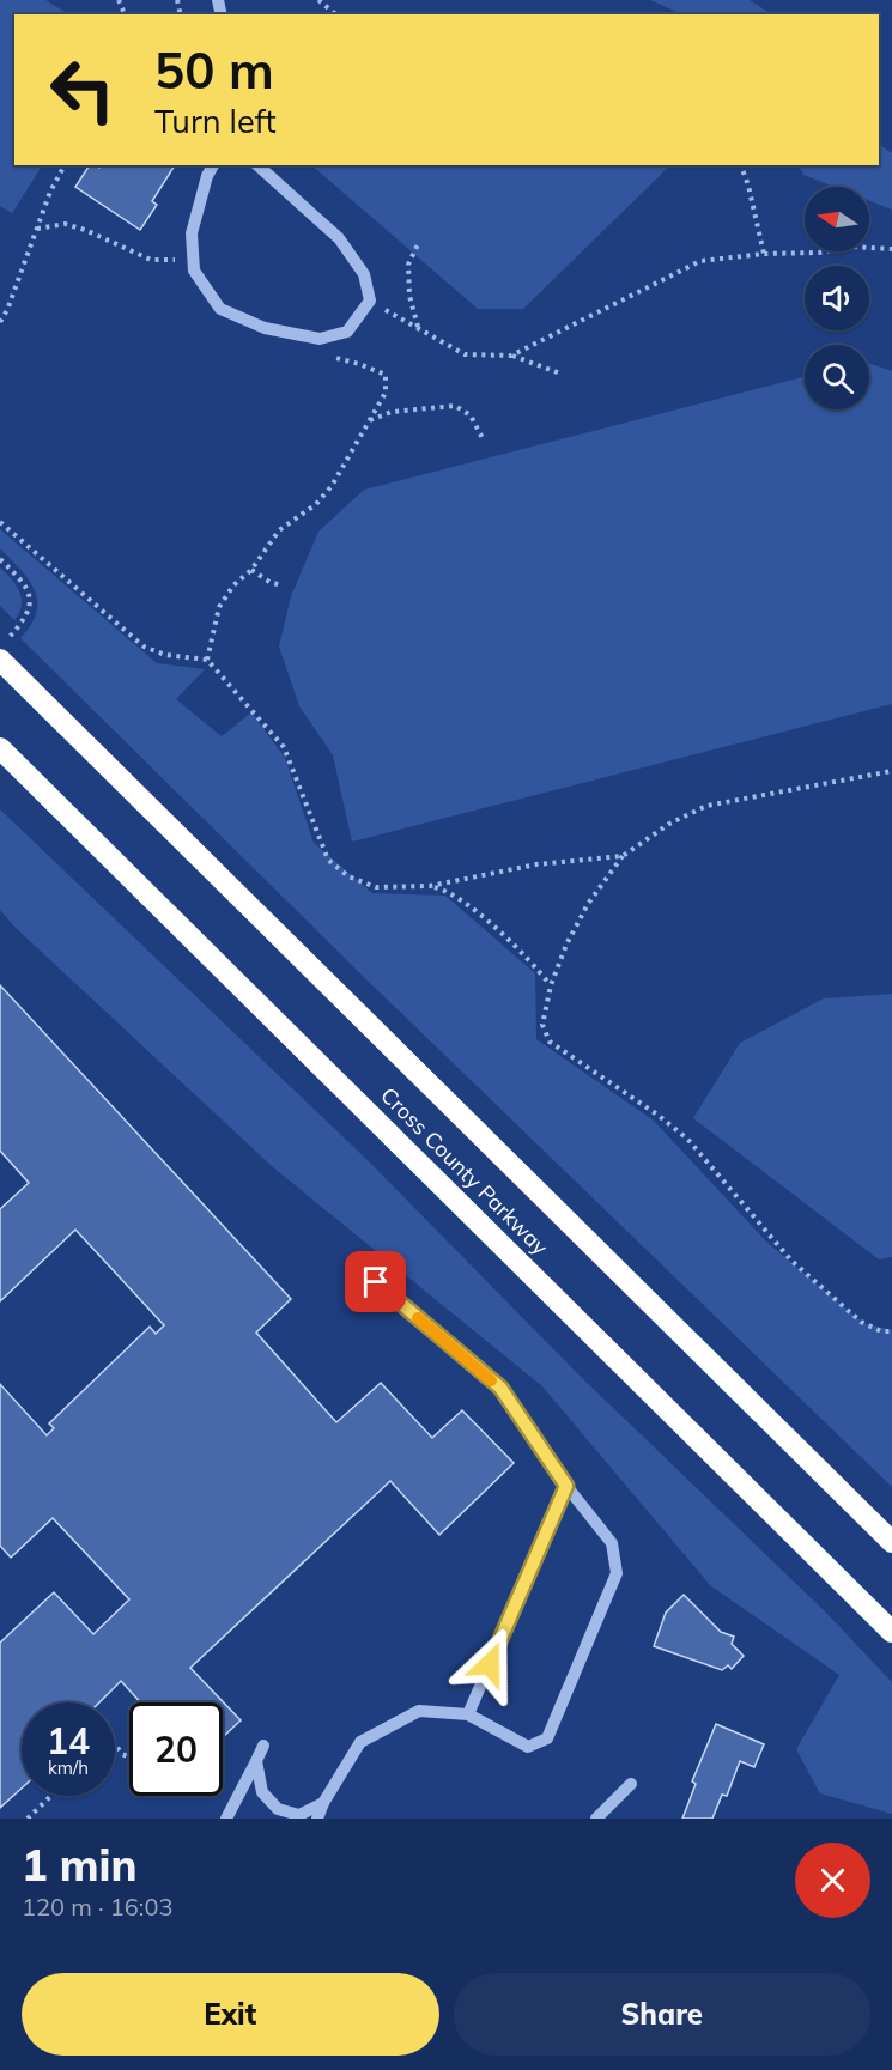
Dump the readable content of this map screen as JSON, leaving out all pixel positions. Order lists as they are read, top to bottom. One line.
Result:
{"streets":{"highway":["Cross County Parkway"]},"north":"left","page":{"turn":["50 m","Turn left"],"speed":"14 km/h","limit":"20","heading":["1 min","120 m · 16:03"],"buttons":["Exit","Share"]}}
